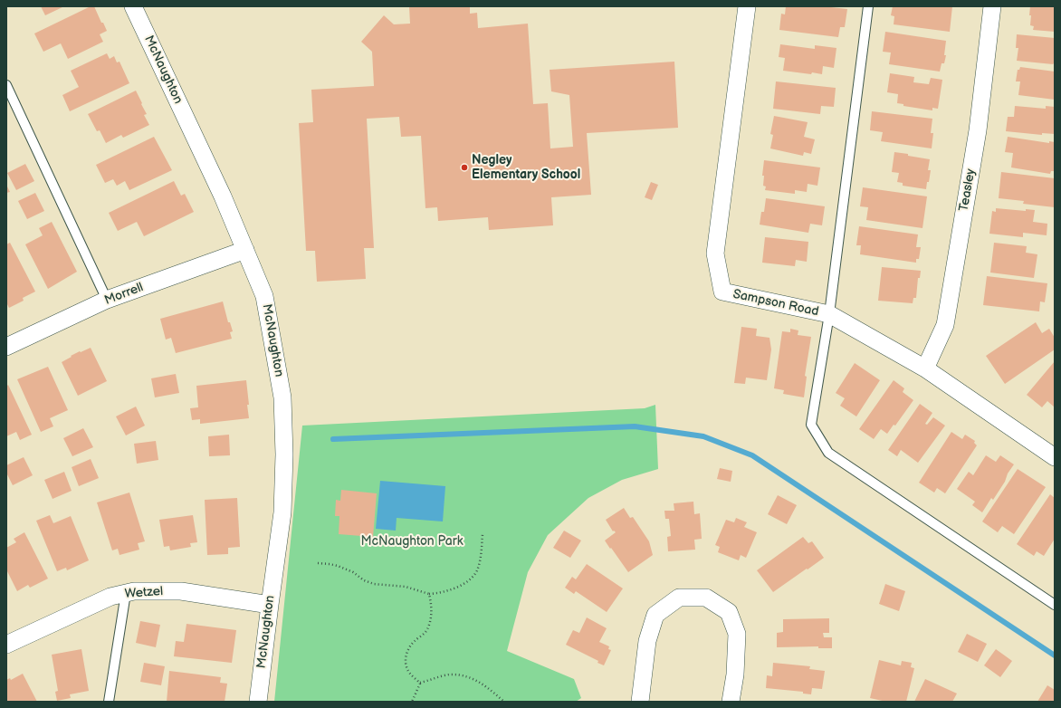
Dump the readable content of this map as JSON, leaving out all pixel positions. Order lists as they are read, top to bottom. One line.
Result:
{"streets":{"street":["McNaughton","Teasley","Morrell","Sampson Road","Wetzel"]},"crossings":[["McNaughton","Morrell"],["McNaughton","Wetzel"],["Teasley","Sampson Road"]],"parks":["McNaughton Park"],"places":["Negley Elementary School"]}
